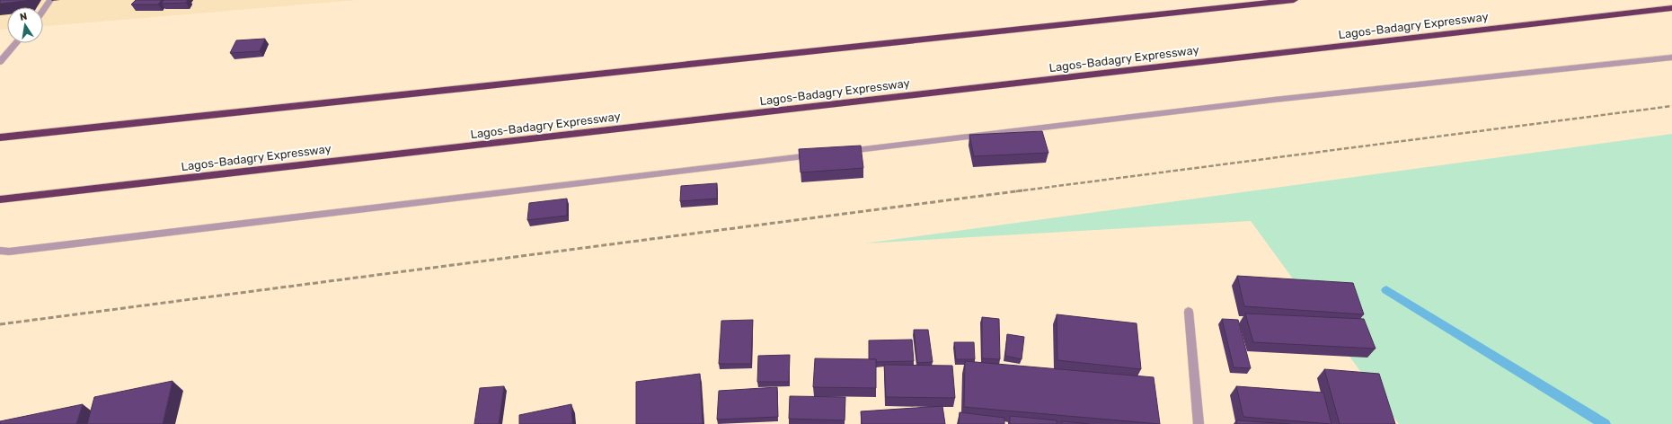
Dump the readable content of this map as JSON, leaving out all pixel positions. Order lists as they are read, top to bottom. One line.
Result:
{"streets":{"highway":["Lagos-Badagry Expressway"]},"north":"top"}
